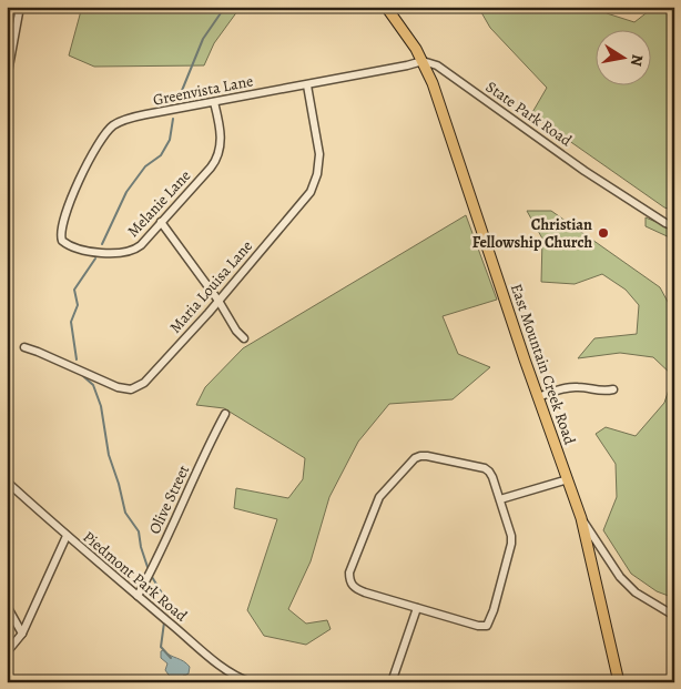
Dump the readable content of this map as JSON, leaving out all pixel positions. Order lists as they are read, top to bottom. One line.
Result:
{"streets":{"main road":["East Mountain Creek Road"],"street":["Greenvista Lane","State Park Road","Melanie Lane","Maria Louisa Lane","Olive Street","Piedmont Park Road"]},"crossings":[["Greenvista Lane","State Park Road"],["Greenvista Lane","Melanie Lane"],["Greenvista Lane","Maria Louisa Lane"],["Greenvista Lane","East Mountain Creek Road"],["State Park Road","East Mountain Creek Road"],["Olive Street","Piedmont Park Road"]],"places":["Christian Fellowship Church"],"north":"right"}
